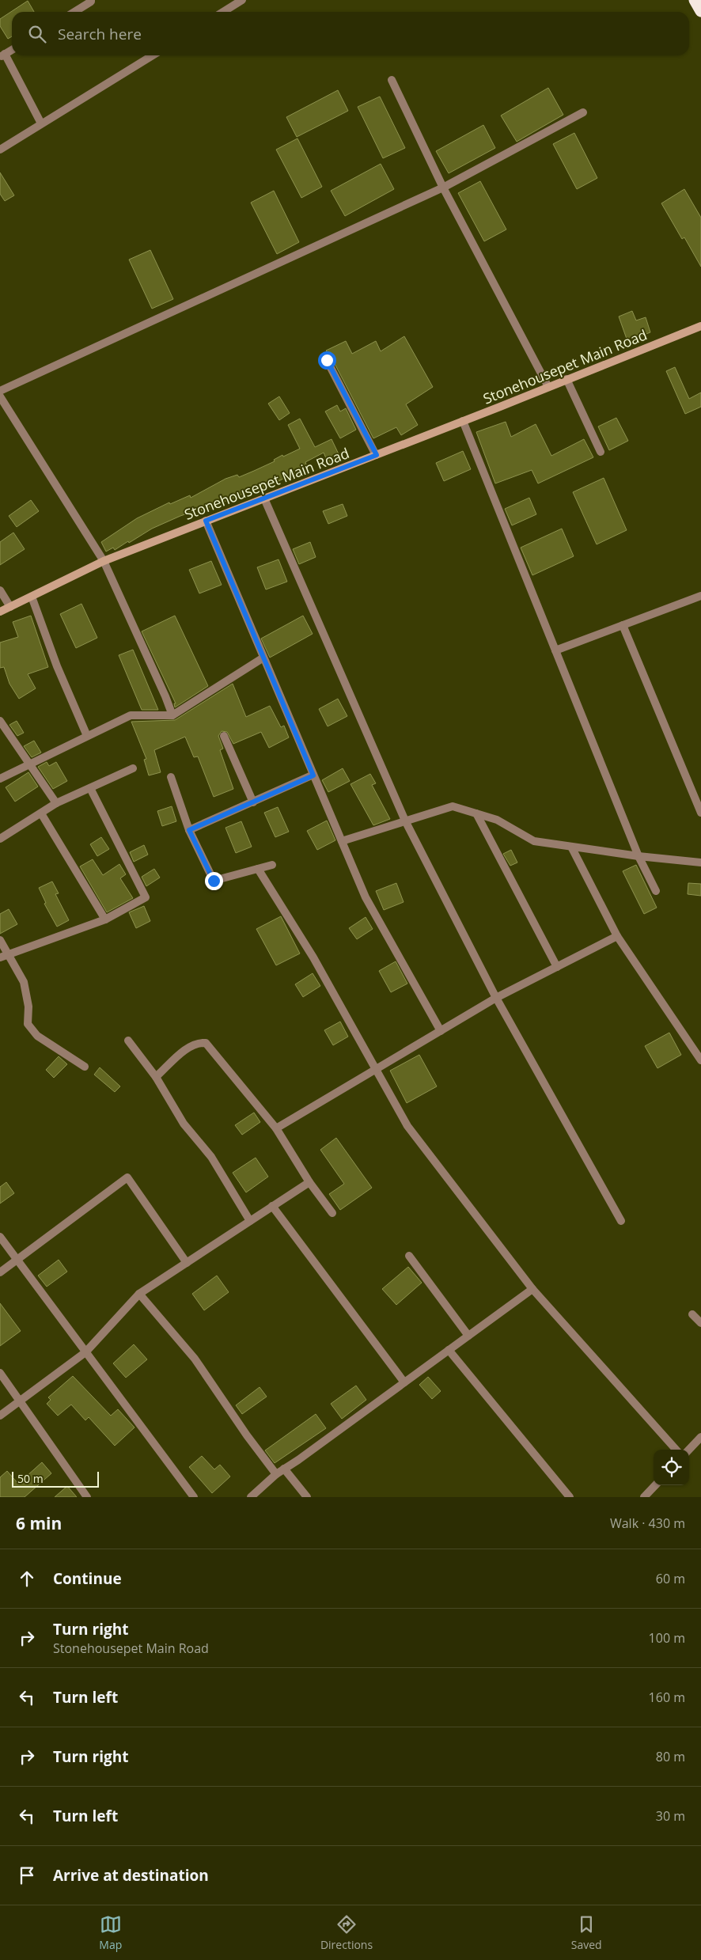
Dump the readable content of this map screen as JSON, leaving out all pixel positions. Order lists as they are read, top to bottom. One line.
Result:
{"streets":{"main road":["Stonehousepet Main Road"]},"scale_bar":"50 m","page":{"search":"Search here","scale":"50 m","heading":["6 min","Walk · 430 m"],"list":[["Continue","60 m"],["Turn right","Stonehousepet Main Road","100 m"],["Turn left","160 m"],["Turn right","80 m"],["Turn left","30 m"],"Arrive at destination"],"nav":["Map","Directions","Saved"]}}
